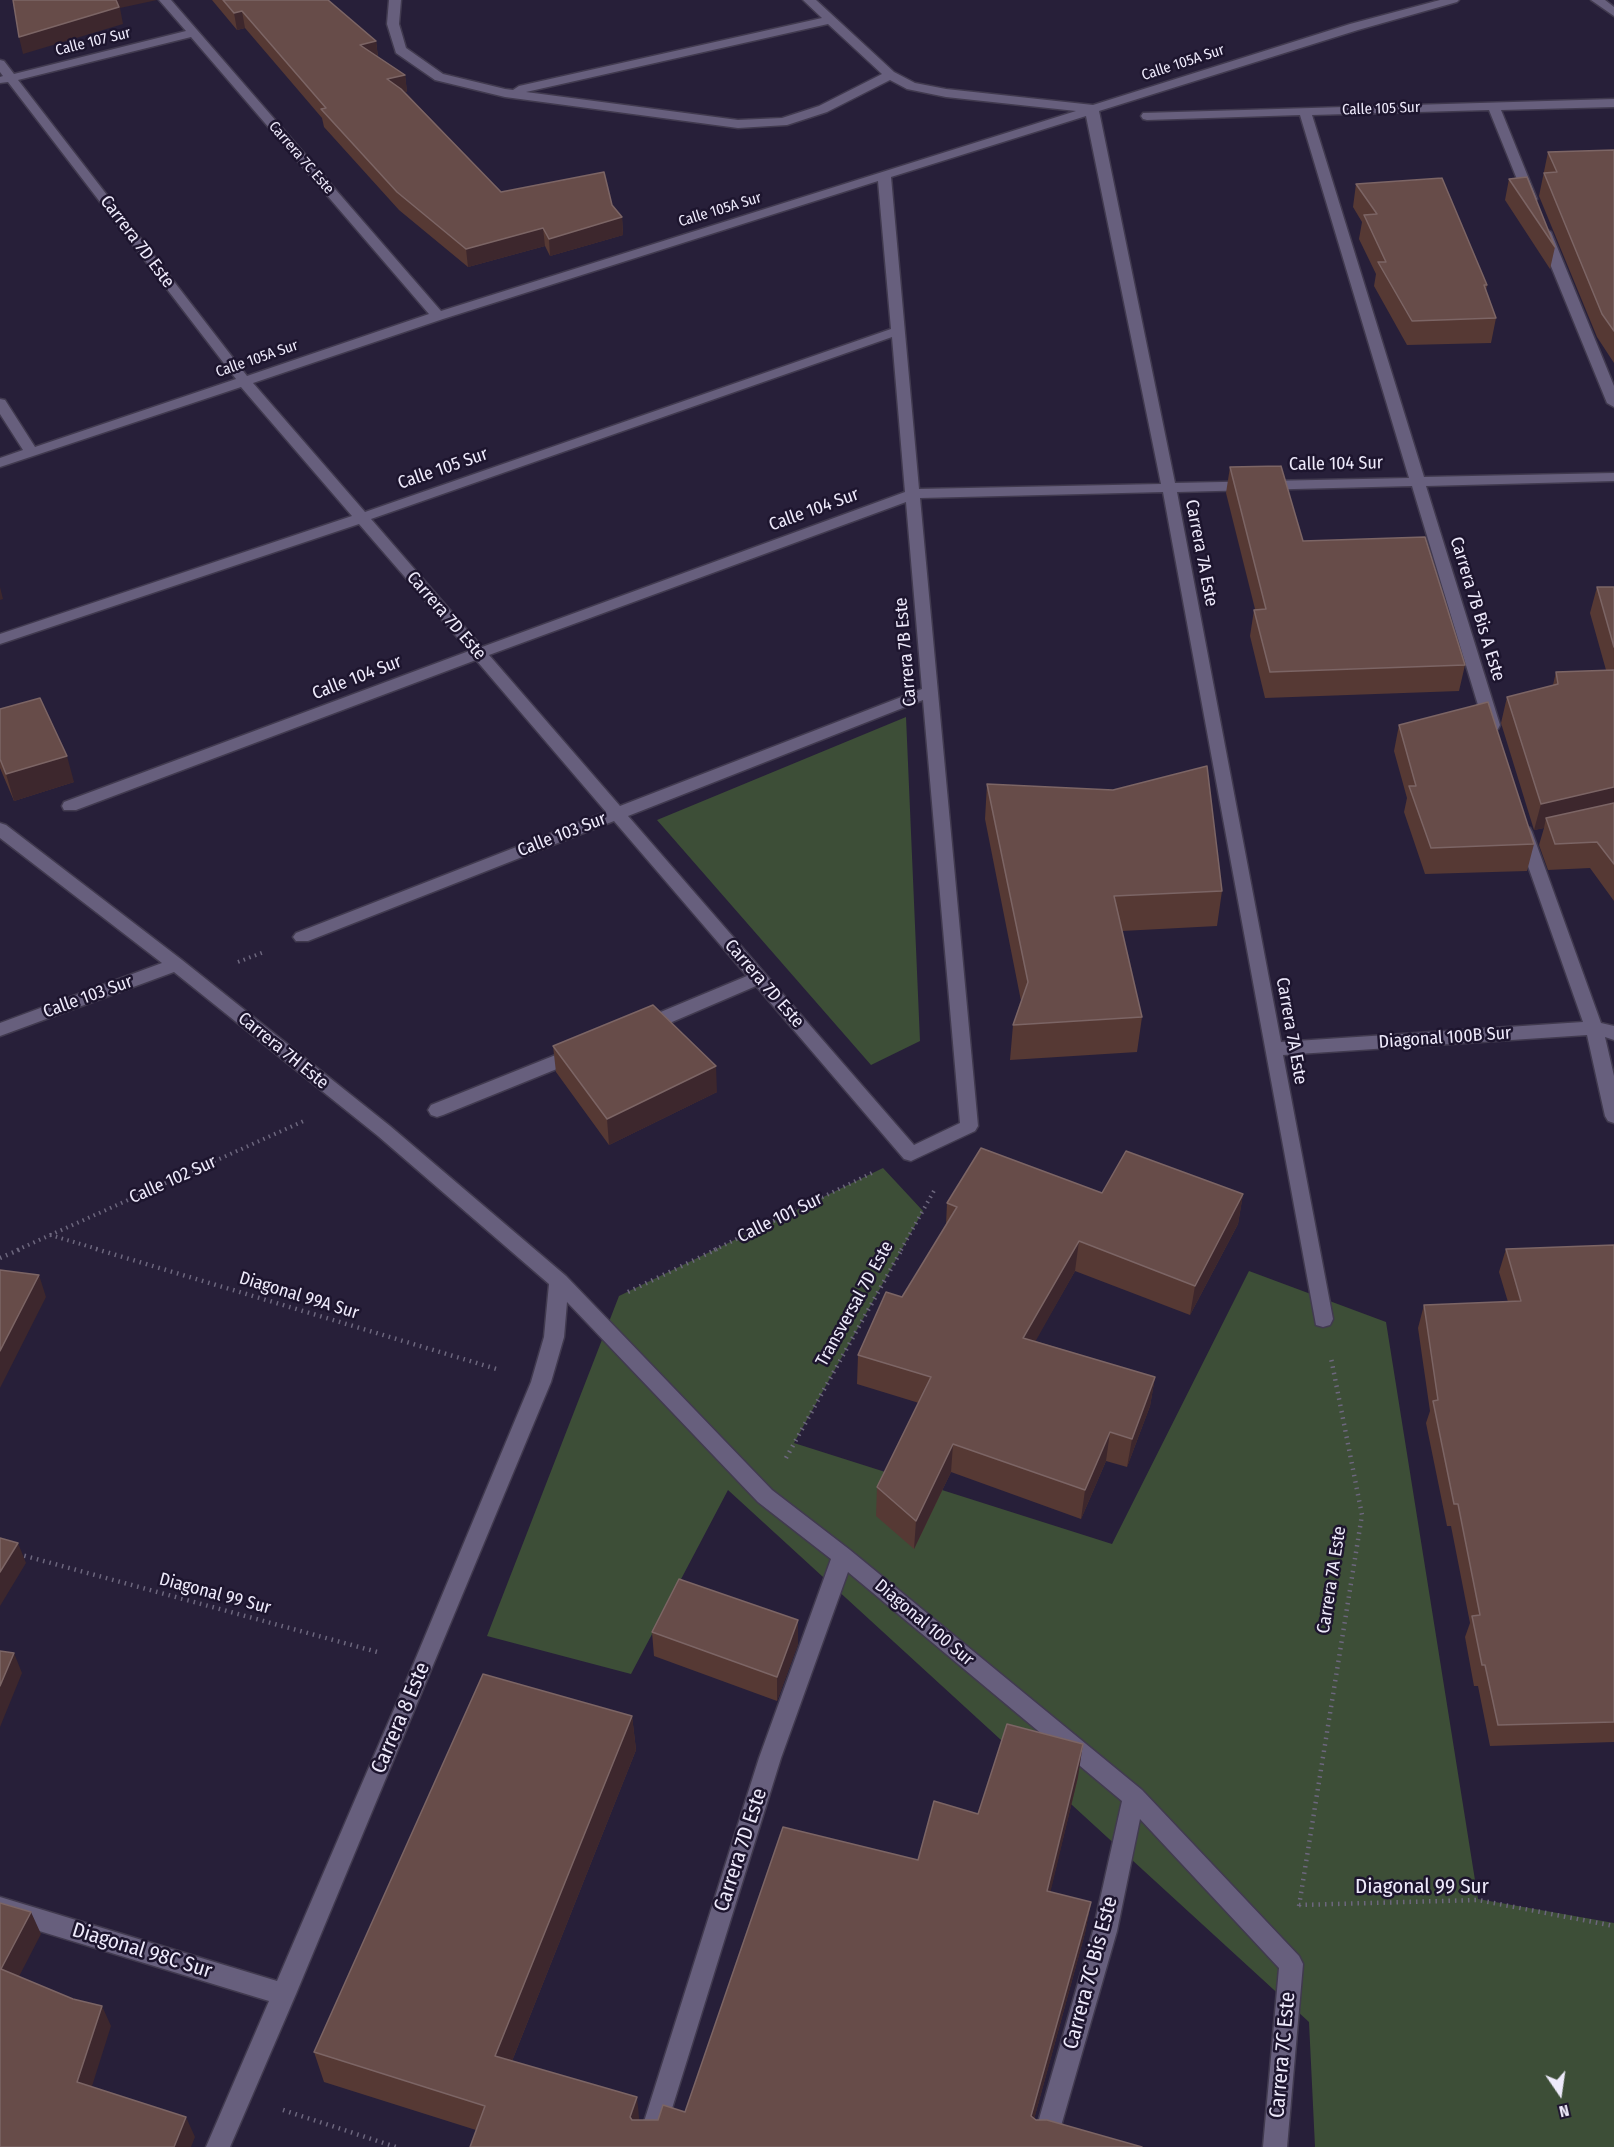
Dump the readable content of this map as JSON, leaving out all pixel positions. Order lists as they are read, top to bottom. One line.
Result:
{"streets":{"street":["Calle 107 Sur","Calle 105A Sur","Calle 105 Sur","Carrera 7C Este","Carrera 7D Este","Calle 104 Sur","Carrera 7A Este","Carrera 7B Bis A Este","Carrera 7B Este","Calle 103 Sur","Diagonal 100B Sur","Carrera 7H Este","Diagonal 100 Sur","Carrera 8 Este","Diagonal 98C Sur","Carrera 7C Bis Este"],"path":["Calle 102 Sur","Calle 101 Sur","Diagonal 99A Sur","Transversal 7D Este","Diagonal 99 Sur"]},"crossings":[["Calle 107 Sur","Carrera 7C Este"],["Calle 107 Sur","Carrera 7D Este"],["Calle 105A Sur","Carrera 7C Este"],["Calle 105A Sur","Carrera 7D Este"],["Calle 105A Sur","Carrera 7A Este"],["Calle 105A Sur","Carrera 7B Este"],["Calle 105 Sur","Carrera 7D Este"],["Calle 105 Sur","Carrera 7B Bis A Este"],["Calle 105 Sur","Carrera 7B Este"],["Carrera 7C Este","Carrera 7A Este"],["Carrera 7C Este","Diagonal 100 Sur"],["Carrera 7D Este","Calle 104 Sur"],["Carrera 7D Este","Calle 103 Sur"],["Carrera 7D Este","Calle 101 Sur"],["Carrera 7D Este","Diagonal 100 Sur"],["Calle 104 Sur","Carrera 7A Este"],["Calle 104 Sur","Carrera 7B Bis A Este"],["Calle 104 Sur","Carrera 7B Este"],["Carrera 7A Este","Diagonal 100B Sur"],["Carrera 7A Este","Diagonal 99 Sur"],["Carrera 7A Este","Diagonal 100 Sur"],["Carrera 7B Este","Calle 103 Sur"],["Carrera 7B Este","Transversal 7D Este"],["Calle 103 Sur","Carrera 7H Este"],["Carrera 7H Este","Calle 102 Sur"],["Carrera 7H Este","Diagonal 100 Sur"],["Carrera 7H Este","Carrera 8 Este"],["Calle 102 Sur","Diagonal 99A Sur"],["Calle 101 Sur","Diagonal 100 Sur"],["Diagonal 99A Sur","Carrera 8 Este"],["Transversal 7D Este","Diagonal 100 Sur"],["Diagonal 99 Sur","Carrera 8 Este"],["Diagonal 100 Sur","Carrera 8 Este"],["Diagonal 100 Sur","Carrera 7C Bis Este"],["Carrera 8 Este","Diagonal 98C Sur"]],"north":"bottom"}
